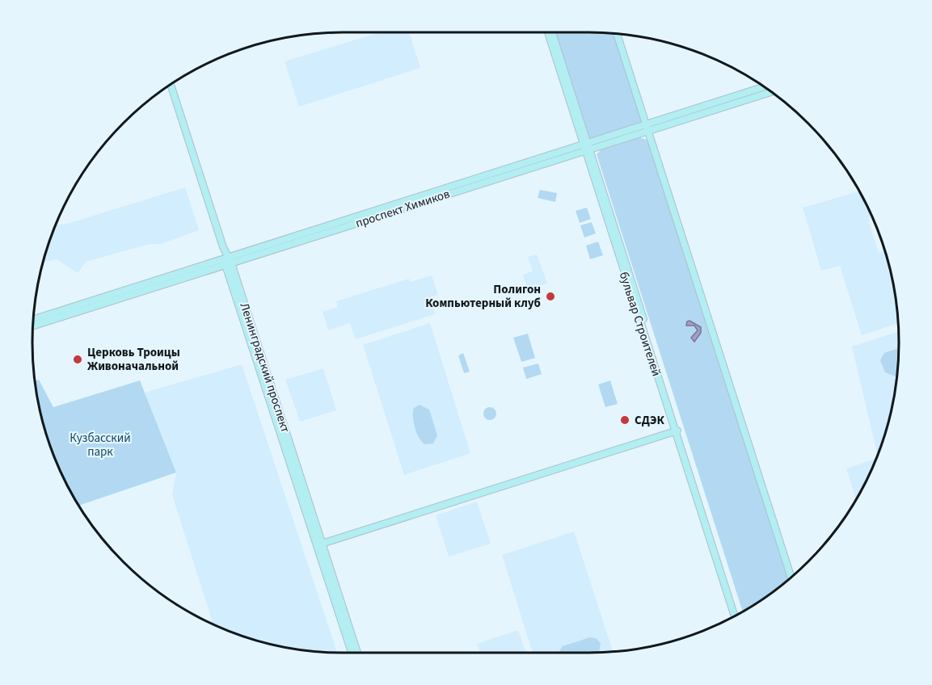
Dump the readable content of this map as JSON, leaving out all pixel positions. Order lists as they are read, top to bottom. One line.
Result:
{"streets":{"main road":["проспект Химиков","бульвар Строителей","Ленинградский проспект"]},"crossings":[["проспект Химиков","бульвар Строителей"],["проспект Химиков","Ленинградский проспект"]],"parks":["Кузбасский парк"],"places":["Полигон Компьютерный клуб","Церковь Троицы Живоначальной","СДЭК"]}
